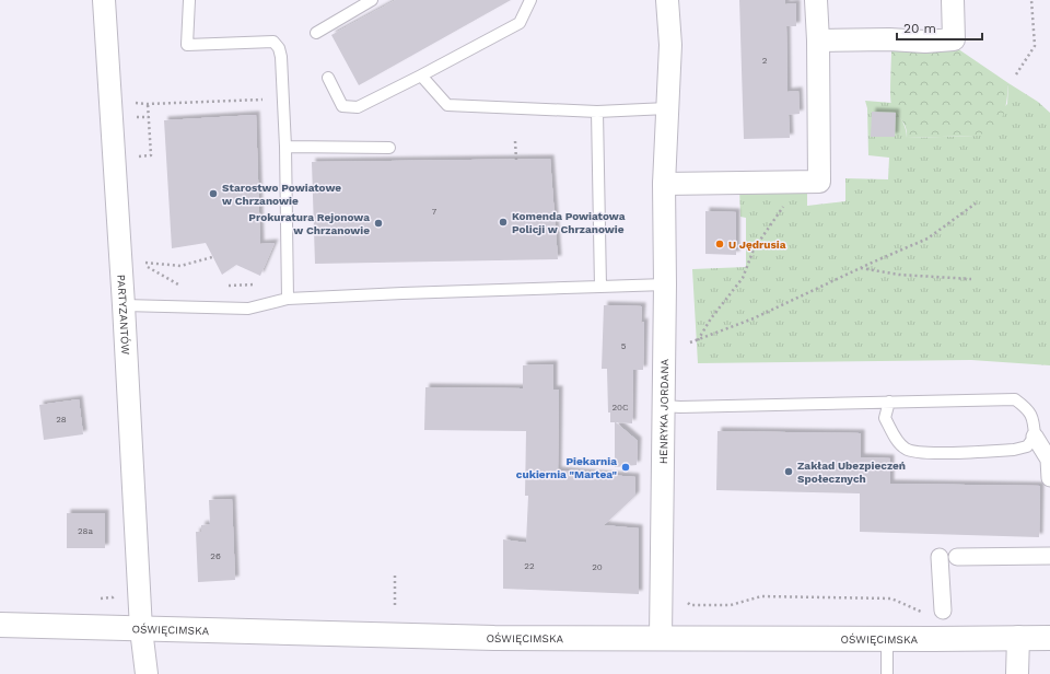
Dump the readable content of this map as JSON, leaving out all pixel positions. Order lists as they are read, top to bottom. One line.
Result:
{"streets":{"street":["PARTYZANTÓW","HENRYKA JORDANA","OŚWIĘCIMSKA"]},"crossings":[["PARTYZANTÓW","OŚWIĘCIMSKA"],["HENRYKA JORDANA","OŚWIĘCIMSKA"]],"places":["Starostwo Powiatowe w Chrzanowie","Komenda Powiatowa Policji w Chrzanowie","Prokuratura Rejonowa w Chrzanowie","U Jędrusia","Piekarnia cukiernia \"Martea\"","Zakład Ubezpieczeń Społecznych"],"house_numbers":["2","7","5","20C","28","28a","26","22","20"],"scale_bar":"20 m"}
